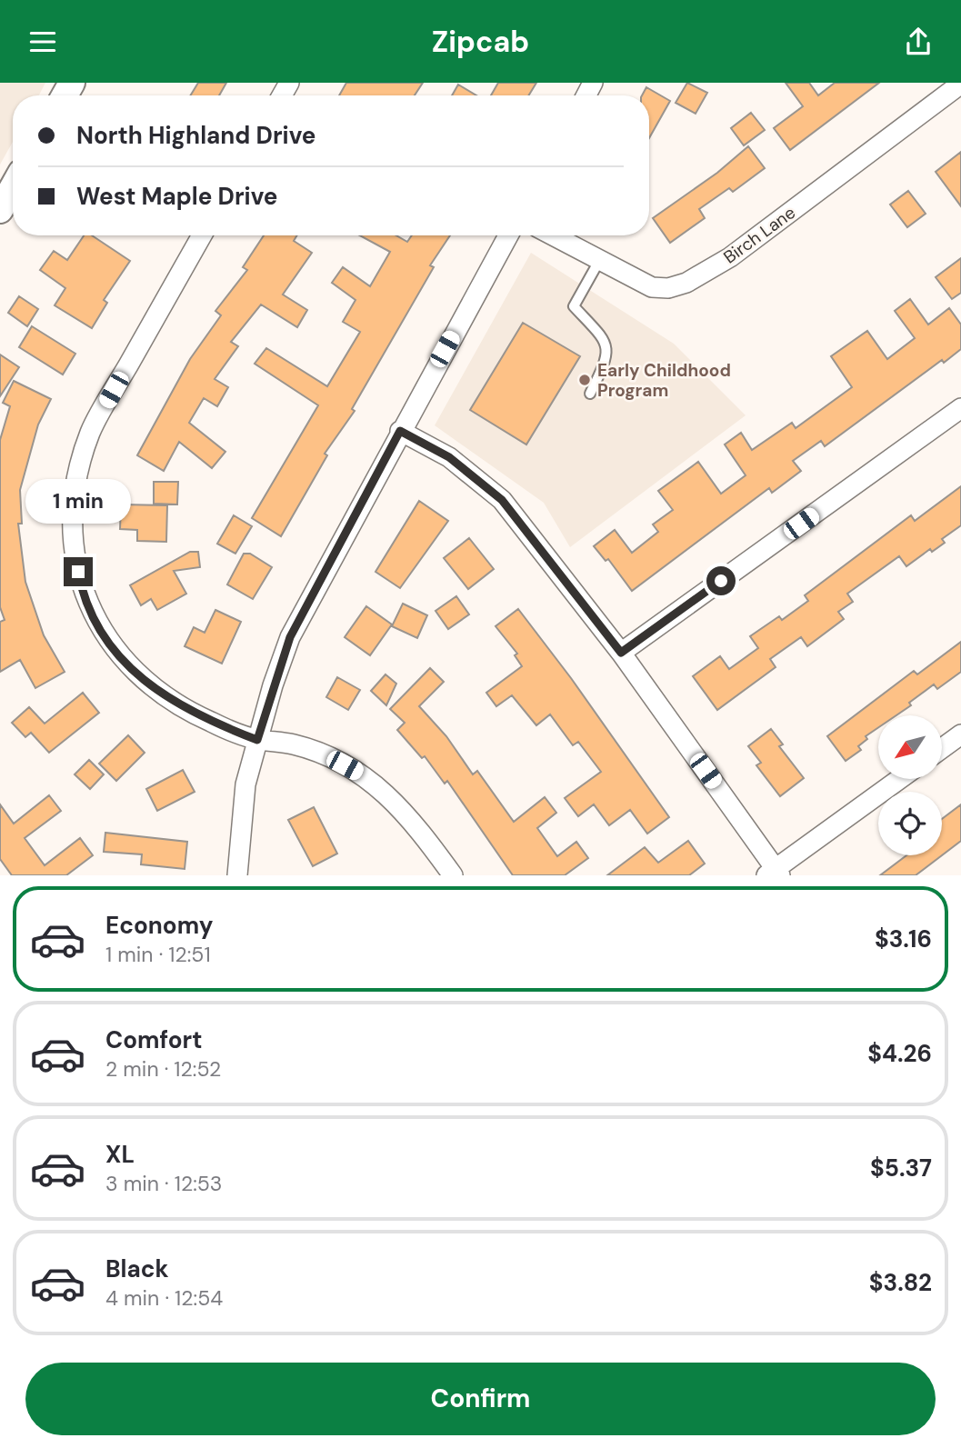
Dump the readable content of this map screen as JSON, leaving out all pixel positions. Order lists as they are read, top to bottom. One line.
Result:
{"streets":{"street":["Birch Lane"]},"places":["Early Childhood Program"],"north":"bottom left","page":{"header":"Zipcab","banner":["North Highland Drive","West Maple Drive"],"bubble":"1 min","list":[{"name":"Economy","note":"1 min · 12:51","value":"$3.16"},{"name":"Comfort","note":"2 min · 12:52","value":"$4.26"},{"name":"XL","note":"3 min · 12:53","value":"$5.37"},{"name":"Black","note":"4 min · 12:54","value":"$3.82"}],"buttons":"Confirm"}}
